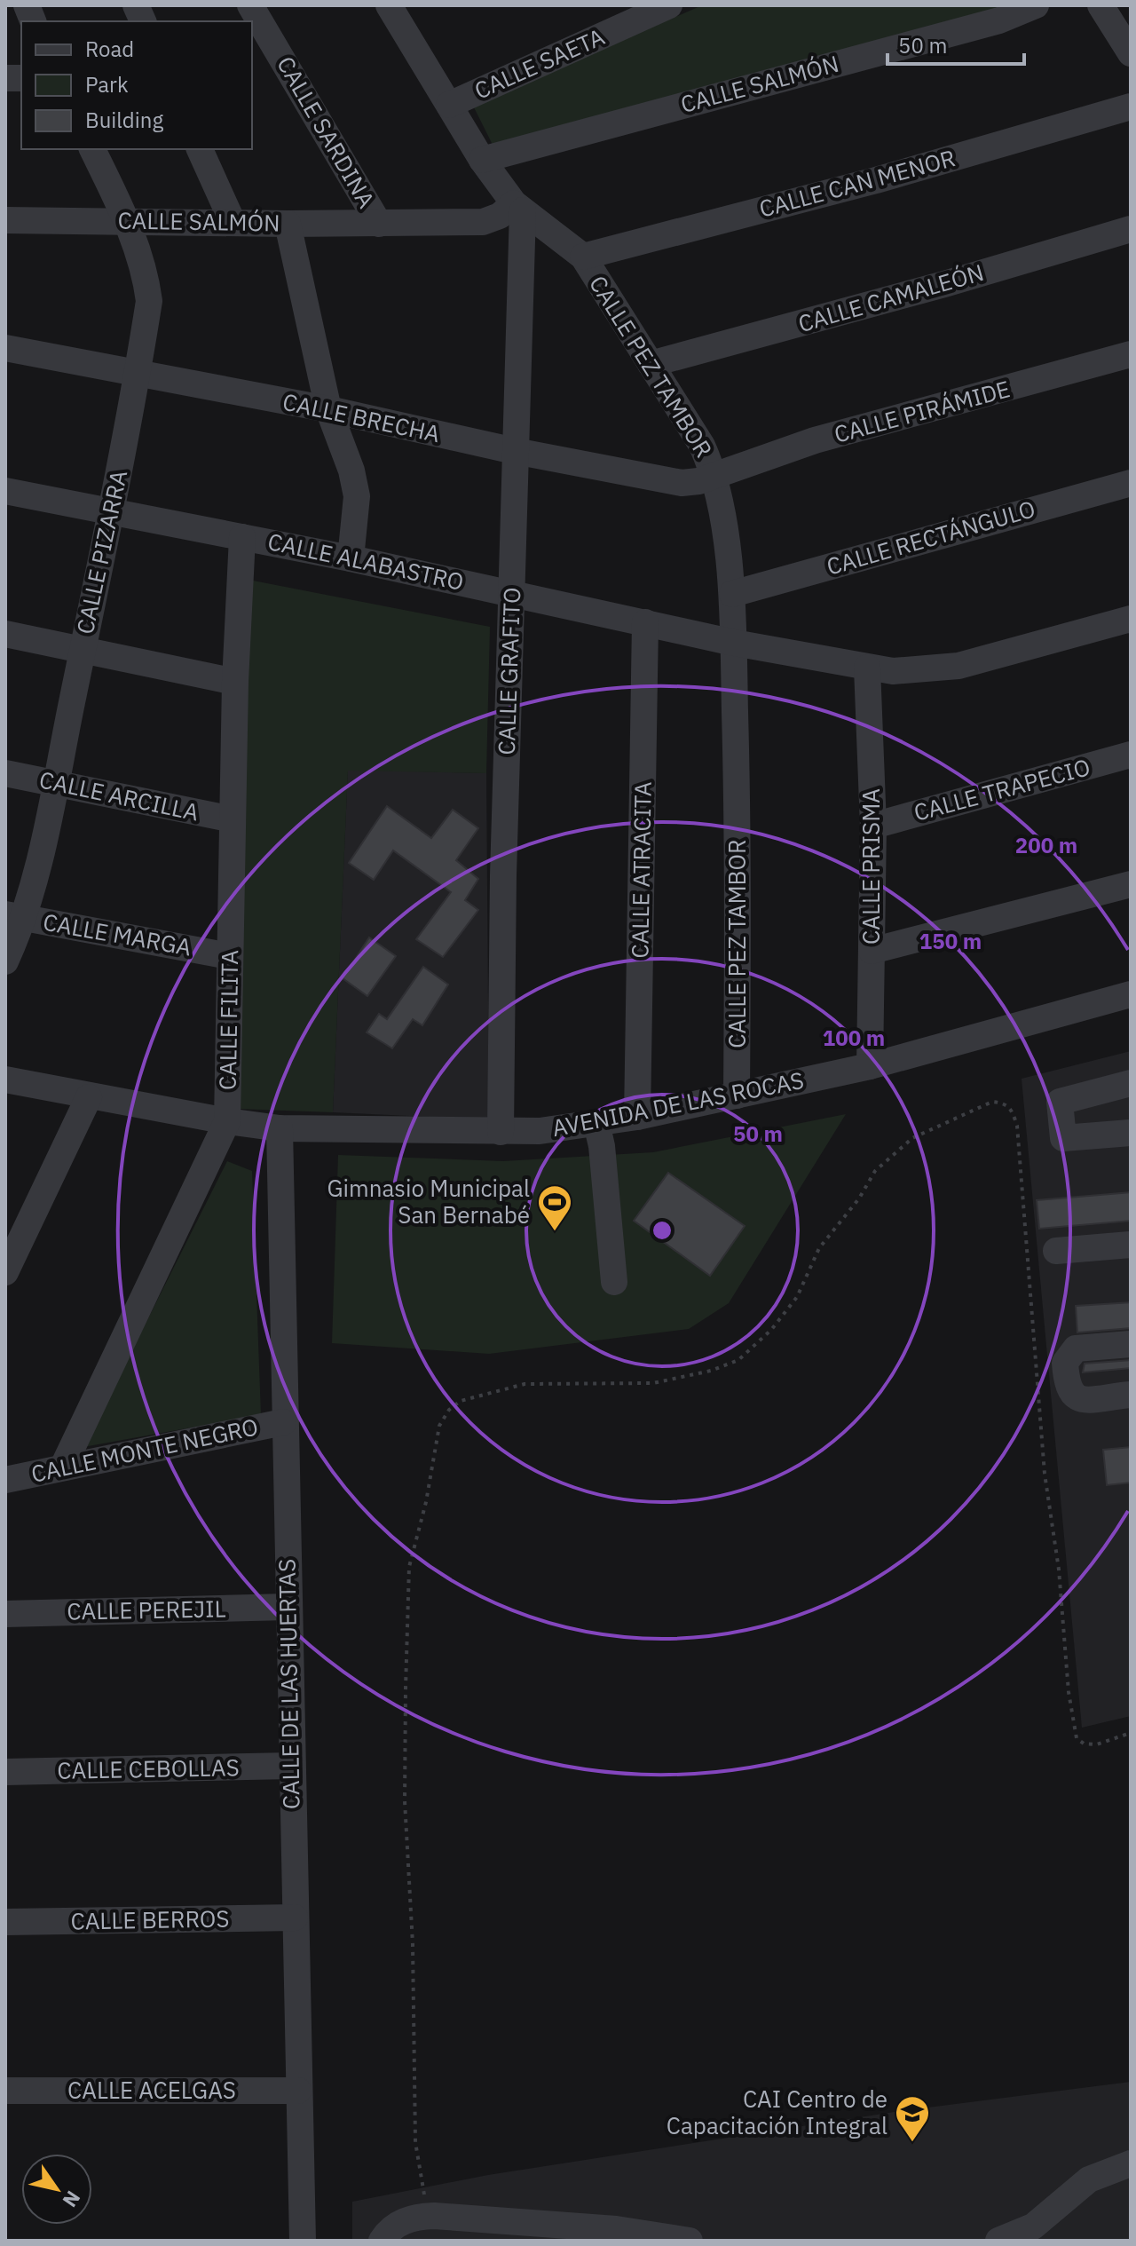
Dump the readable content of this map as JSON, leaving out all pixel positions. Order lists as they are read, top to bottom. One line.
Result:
{"streets":{"street":["CALLE SAETA","CALLE SALMÓN","CALLE SARDINA","CALLE CAN MENOR","CALLE CAMALEÓN","CALLE PEZ TAMBOR","CALLE PIRÁMIDE","CALLE BRECHA","CALLE RECTÁNGULO","CALLE PIZARRA","CALLE ALABASTRO","CALLE GRAFITO","CALLE TRAPECIO","CALLE ARCILLA","CALLE PRISMA","CALLE ATRACITA","CALLE MARGA","CALLE FILITA","AVENIDA DE LAS ROCAS","CALLE MONTE NEGRO","CALLE PEREJIL","CALLE DE LAS HUERTAS","CALLE CEBOLLAS","CALLE BERROS","CALLE ACELGAS"]},"crossings":[["CALLE SAETA","CALLE PEZ TAMBOR"],["CALLE SALMÓN","CALLE SARDINA"],["CALLE SALMÓN","CALLE PEZ TAMBOR"],["CALLE SALMÓN","CALLE PIZARRA"],["CALLE SALMÓN","CALLE GRAFITO"],["CALLE CAN MENOR","CALLE PEZ TAMBOR"],["CALLE CAMALEÓN","CALLE PEZ TAMBOR"],["CALLE PEZ TAMBOR","CALLE PIRÁMIDE"],["CALLE PEZ TAMBOR","CALLE BRECHA"],["CALLE PEZ TAMBOR","CALLE RECTÁNGULO"],["CALLE PEZ TAMBOR","CALLE ALABASTRO"],["CALLE PEZ TAMBOR","CALLE GRAFITO"],["CALLE PEZ TAMBOR","AVENIDA DE LAS ROCAS"],["CALLE PIRÁMIDE","CALLE BRECHA"],["CALLE BRECHA","CALLE PIZARRA"],["CALLE BRECHA","CALLE GRAFITO"],["CALLE PIZARRA","CALLE ALABASTRO"],["CALLE PIZARRA","CALLE ARCILLA"],["CALLE PIZARRA","CALLE MARGA"],["CALLE ALABASTRO","CALLE GRAFITO"],["CALLE ALABASTRO","CALLE PRISMA"],["CALLE ALABASTRO","CALLE ATRACITA"],["CALLE ALABASTRO","CALLE FILITA"],["CALLE GRAFITO","AVENIDA DE LAS ROCAS"],["CALLE TRAPECIO","CALLE PRISMA"],["CALLE ARCILLA","CALLE FILITA"],["CALLE PRISMA","AVENIDA DE LAS ROCAS"],["CALLE ATRACITA","AVENIDA DE LAS ROCAS"],["CALLE MARGA","CALLE FILITA"],["CALLE FILITA","AVENIDA DE LAS ROCAS"],["CALLE FILITA","CALLE MONTE NEGRO"],["AVENIDA DE LAS ROCAS","CALLE DE LAS HUERTAS"],["CALLE MONTE NEGRO","CALLE DE LAS HUERTAS"],["CALLE PEREJIL","CALLE DE LAS HUERTAS"],["CALLE DE LAS HUERTAS","CALLE CEBOLLAS"],["CALLE DE LAS HUERTAS","CALLE BERROS"],["CALLE DE LAS HUERTAS","CALLE ACELGAS"]],"places":{"sports":["Gimnasio Municipal San Bernabé"],"school or university":["CAI Centro de Capacitación Integral"]},"legend":["Road","Park","Building"],"scale_bar":"50 m","north":"bottom right","rings":["200 m","150 m","100 m","50 m"]}
